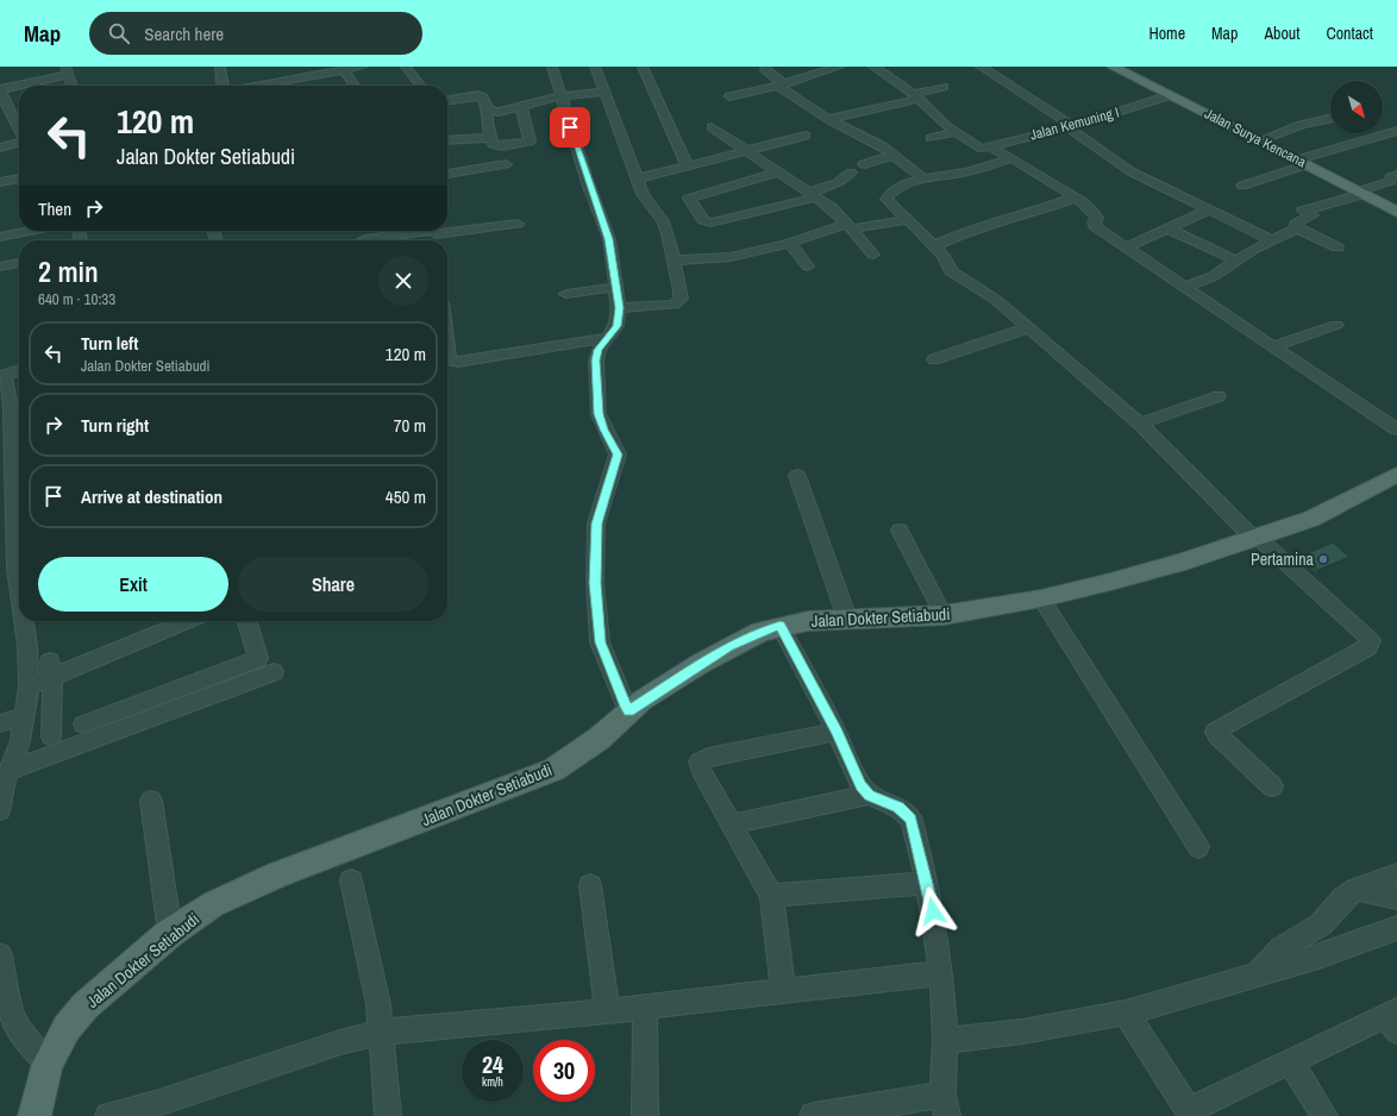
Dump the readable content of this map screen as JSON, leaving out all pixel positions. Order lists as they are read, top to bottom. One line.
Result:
{"streets":{"main road":["Jalan Surya Kencana","Jalan Dokter Setiabudi"],"street":["Jalan Kemuning I"]},"crossings":[["Jalan Kemuning I","Jalan Surya Kencana"]],"places":["Pertamina"],"north":"bottom right","page":{"header":"Map","search":"Search here","nav":["Home","Map","About","Contact"],"turn":["120 m","Jalan Dokter Setiabudi"],"then":"Then","heading":["2 min","640 m · 10:33"],"list":[{"name":"Turn left","note":"Jalan Dokter Setiabudi","value":"120 m"},{"name":"Turn right","value":"70 m"},{"name":"Arrive at destination","value":"450 m"}],"buttons":["Exit","Share"],"speed":"24 km/h","limit":"30"}}
